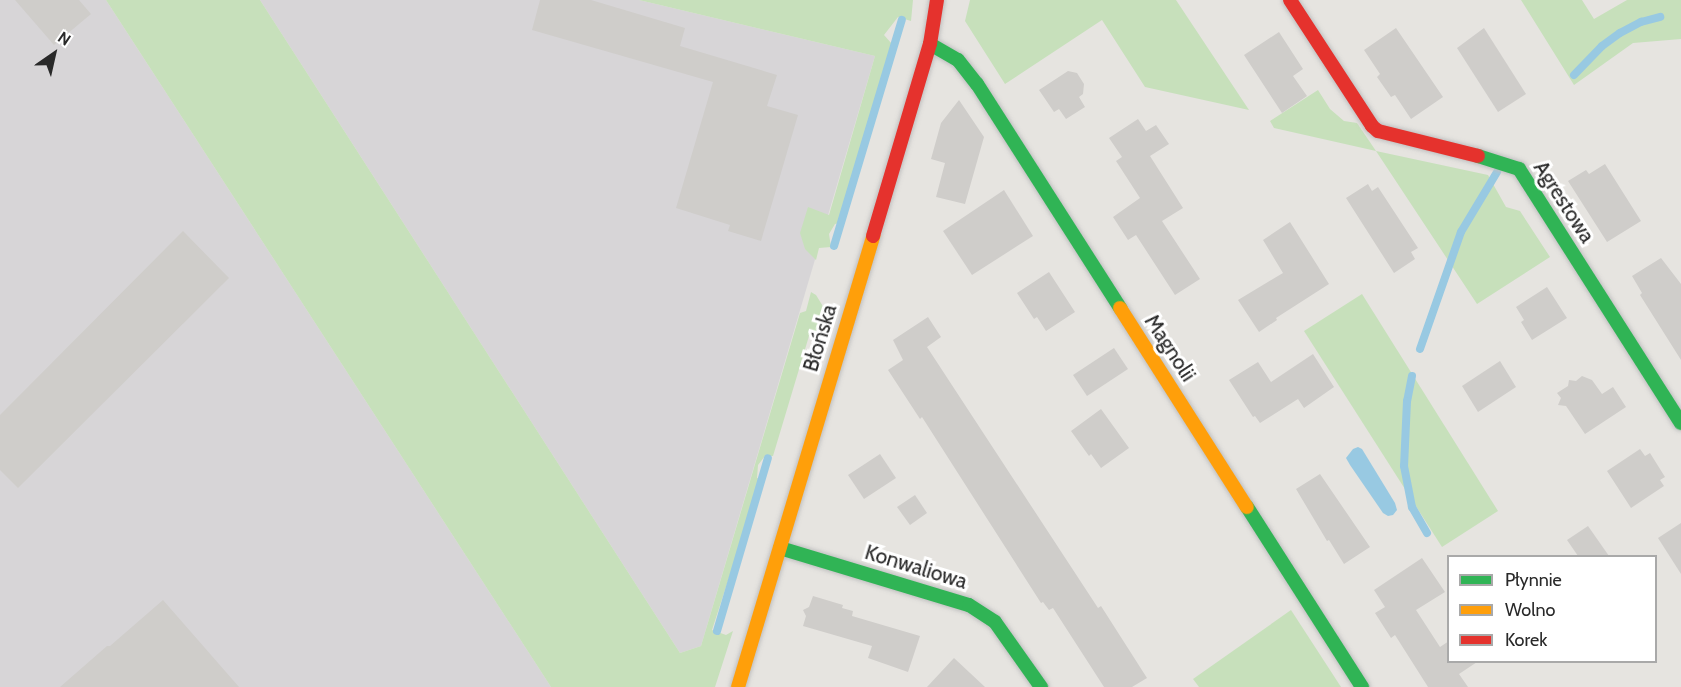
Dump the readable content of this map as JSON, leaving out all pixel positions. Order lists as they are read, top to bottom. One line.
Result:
{"streets":{"street":["Agrestowa","Błońska","Magnolii","Konwaliowa"]},"crossings":[["Błońska","Magnolii"],["Błońska","Konwaliowa"]],"legend":["Płynnie","Wolno","Korek"],"north":"top right"}
